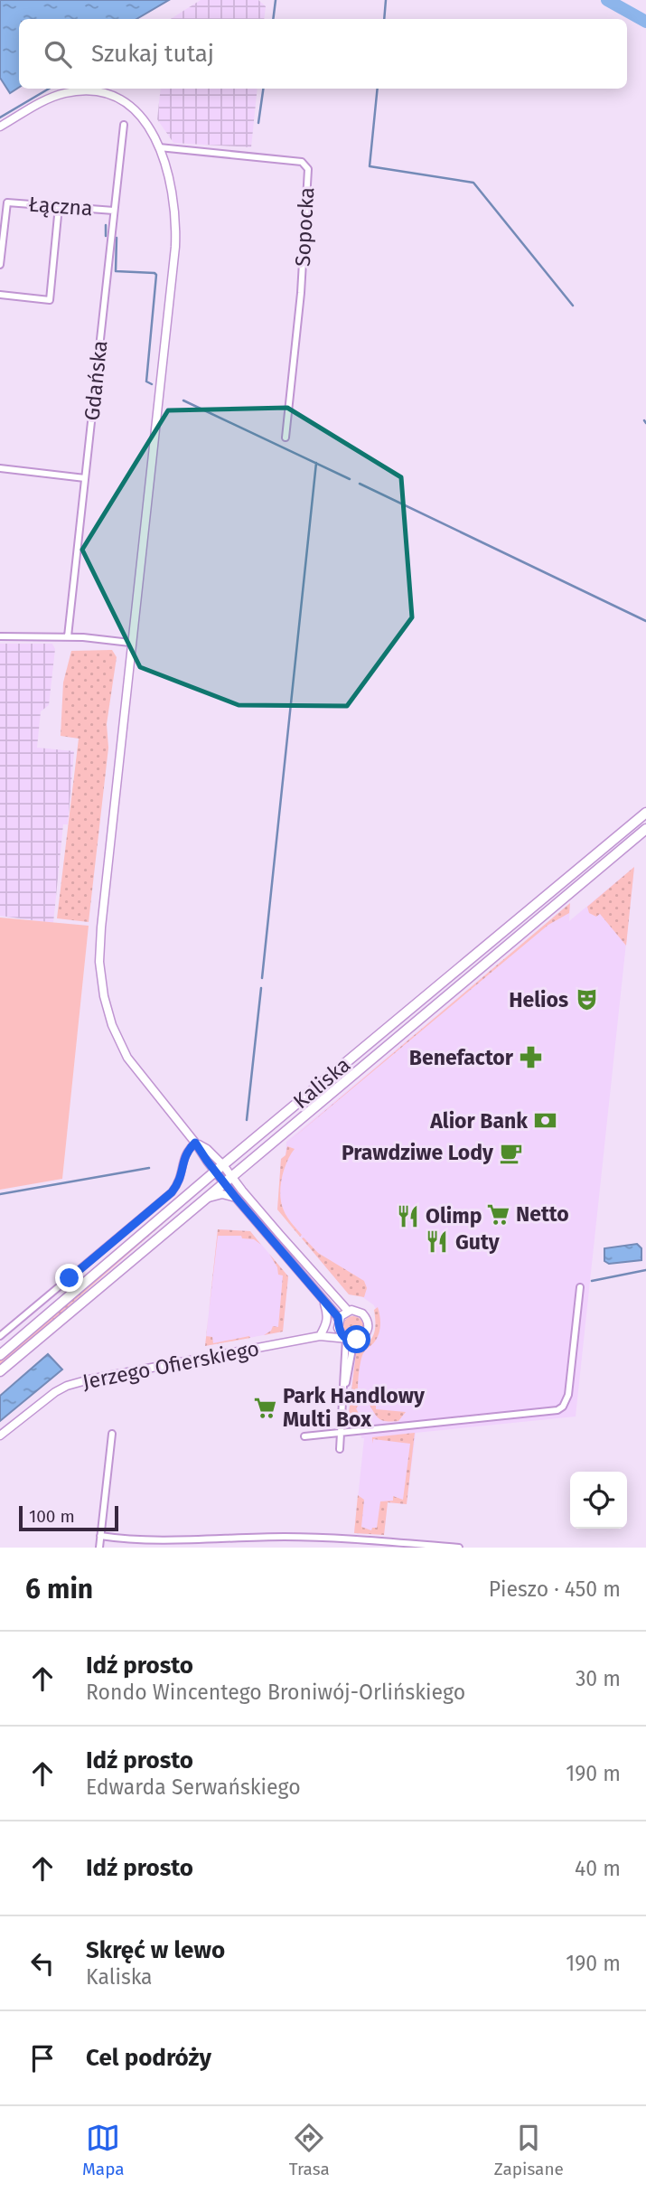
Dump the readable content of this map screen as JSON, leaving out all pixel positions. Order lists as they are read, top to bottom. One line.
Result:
{"streets":{"main road":["Kaliska"],"street":["Łączna","Sopocka","Gdańska","Jerzego Ofierskiego"]},"crossings":[["Łączna","Gdańska"]],"places":{"theatre":["Helios"],"pharmacy":["Benefactor"],"bank":["Alior Bank"],"cafe":["Prawdziwe Lody"],"supermarket":["Netto","Park Handlowy Multi Box"],"restaurant":["Olimp","Guty"]},"scale_bar":"100 m","page":{"search":"Szukaj tutaj","scale":"100 m","heading":["6 min","Pieszo · 450 m"],"list":[["Idź prosto","Rondo Wincentego Broniwój-Orlińskiego","30 m"],["Idź prosto","Edwarda Serwańskiego","190 m"],["Idź prosto","40 m"],["Skręć w lewo","Kaliska","190 m"],"Cel podróży"],"nav":["Mapa","Trasa","Zapisane"]}}
